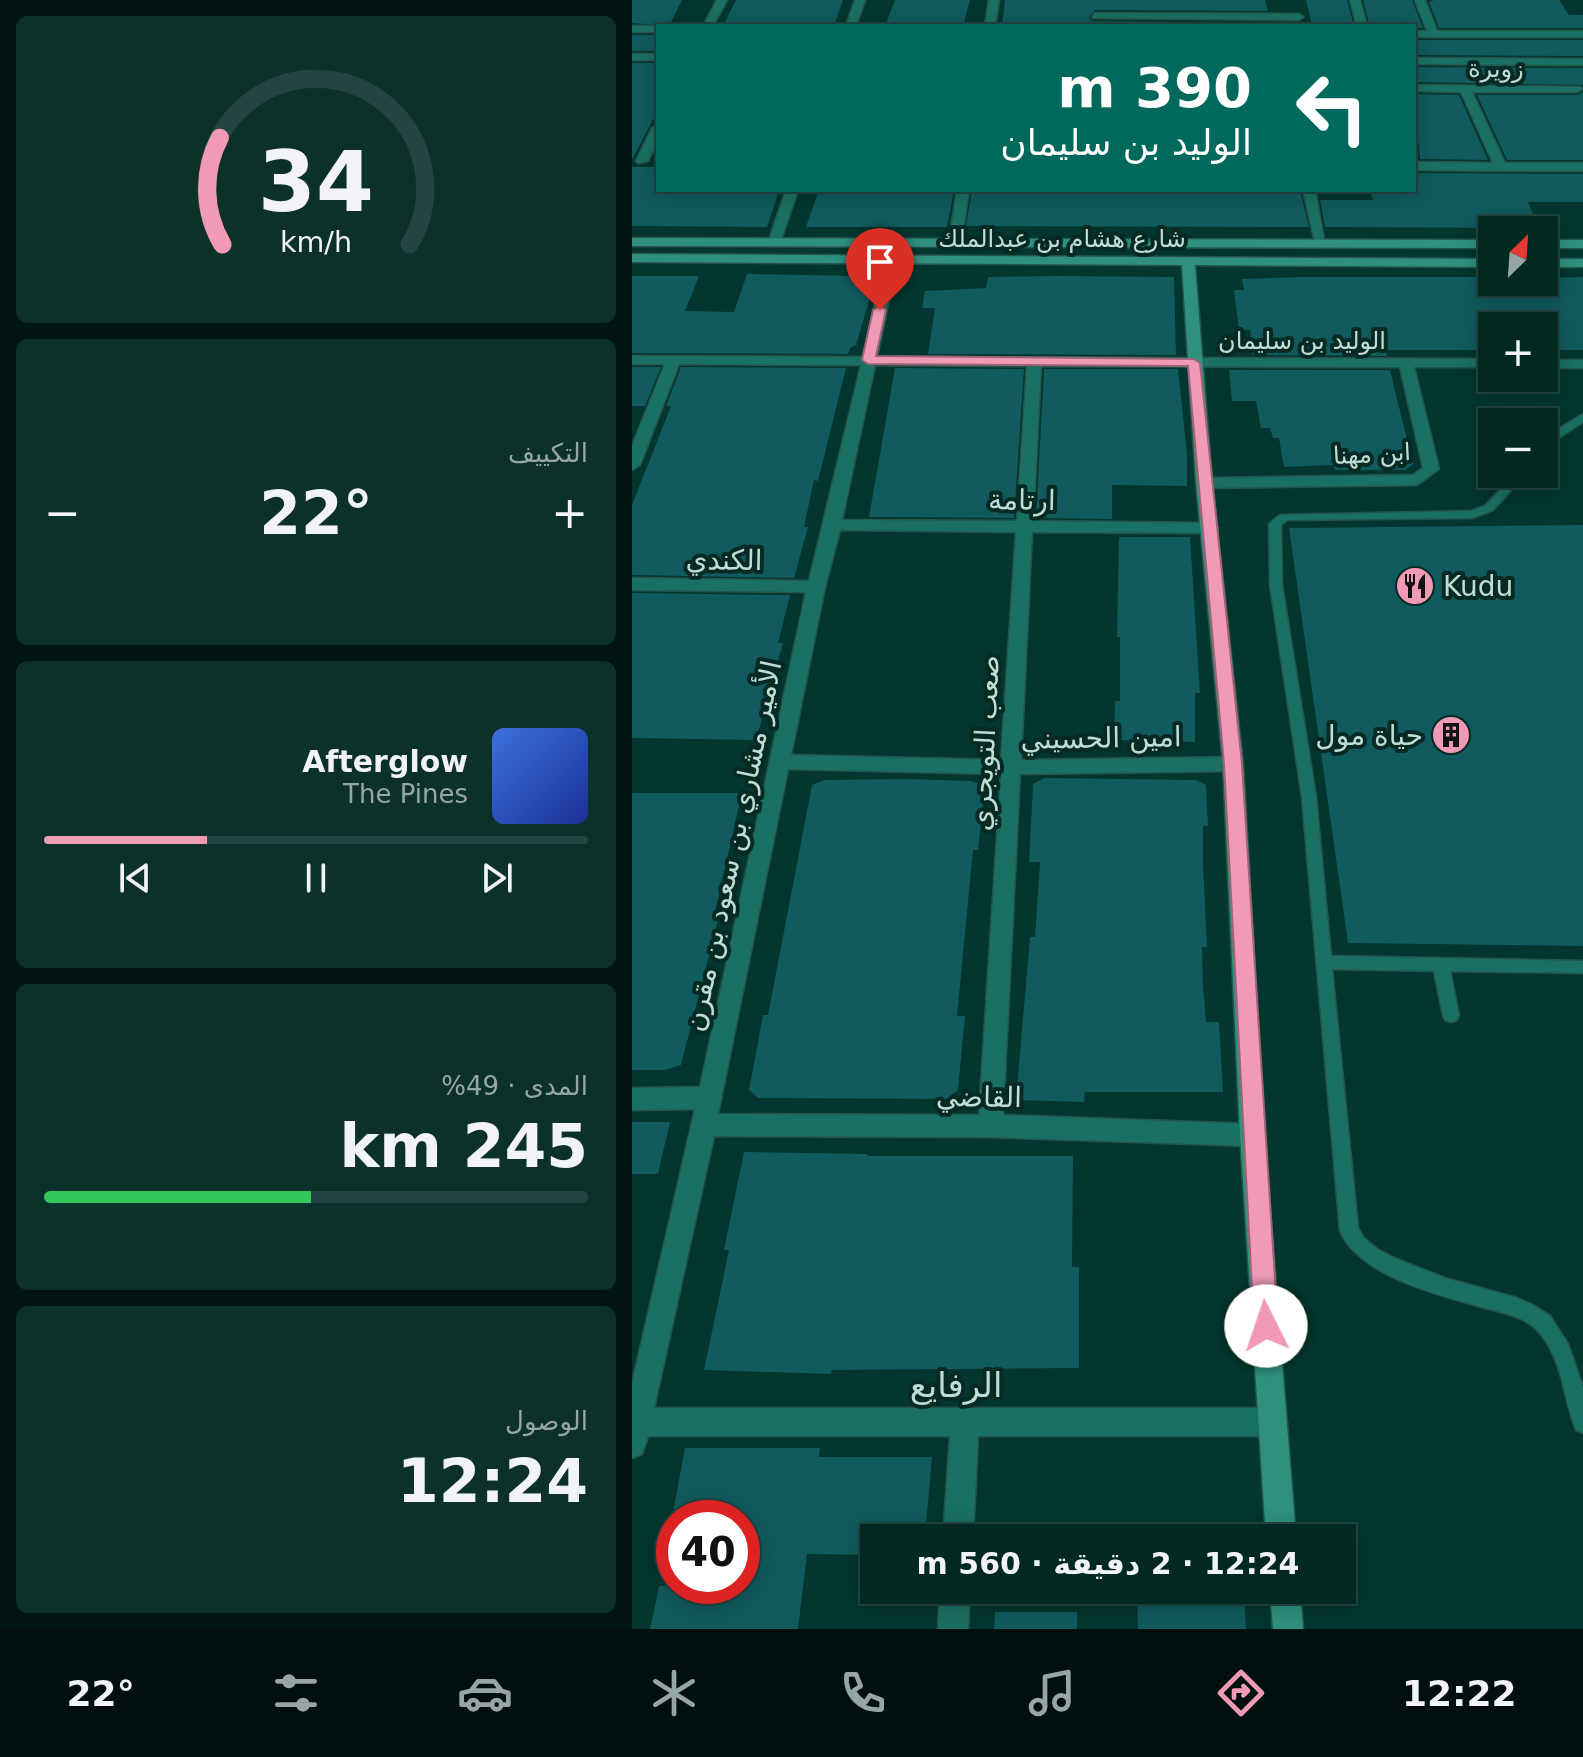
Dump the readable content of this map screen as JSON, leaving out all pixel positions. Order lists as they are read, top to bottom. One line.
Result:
{"streets":{"street":["زويرة","شارع هشام بن عبدالملك","الوليد بن سليمان","ابن مهنا","ارتامة","الكندي","امين الحسيني","صعب التويجري","الأمير مشاري بن سعود بن مقرن","القاضي","الرفايع"]},"crossings":[["شارع هشام بن عبدالملك","الأمير مشاري بن سعود بن مقرن"],["الوليد بن سليمان","ابن مهنا"],["الوليد بن سليمان","صعب التويجري"],["الوليد بن سليمان","الأمير مشاري بن سعود بن مقرن"],["ارتامة","صعب التويجري"],["ارتامة","الأمير مشاري بن سعود بن مقرن"],["الكندي","الأمير مشاري بن سعود بن مقرن"],["امين الحسيني","صعب التويجري"],["امين الحسيني","الأمير مشاري بن سعود بن مقرن"],["صعب التويجري","القاضي"],["الأمير مشاري بن سعود بن مقرن","القاضي"],["الأمير مشاري بن سعود بن مقرن","الرفايع"]],"places":{"restaurant":["Kudu"],"building":["حياة مول"]},"north":"top right","page":{"turn":["390 m","الوليد بن سليمان"],"map_buttons":["+","−"],"tile":["التكييف",["المدى · 49%","245 km"],["الوصول","12:24"]],"heat":["−","22°","+"],"song":["Afterglow","The Pines"],"limit":"40","trip":"12:24 · 2 دقيقة · 560 m","tabs":["12:22","22°"],"gauge":["34","km/h"]}}
